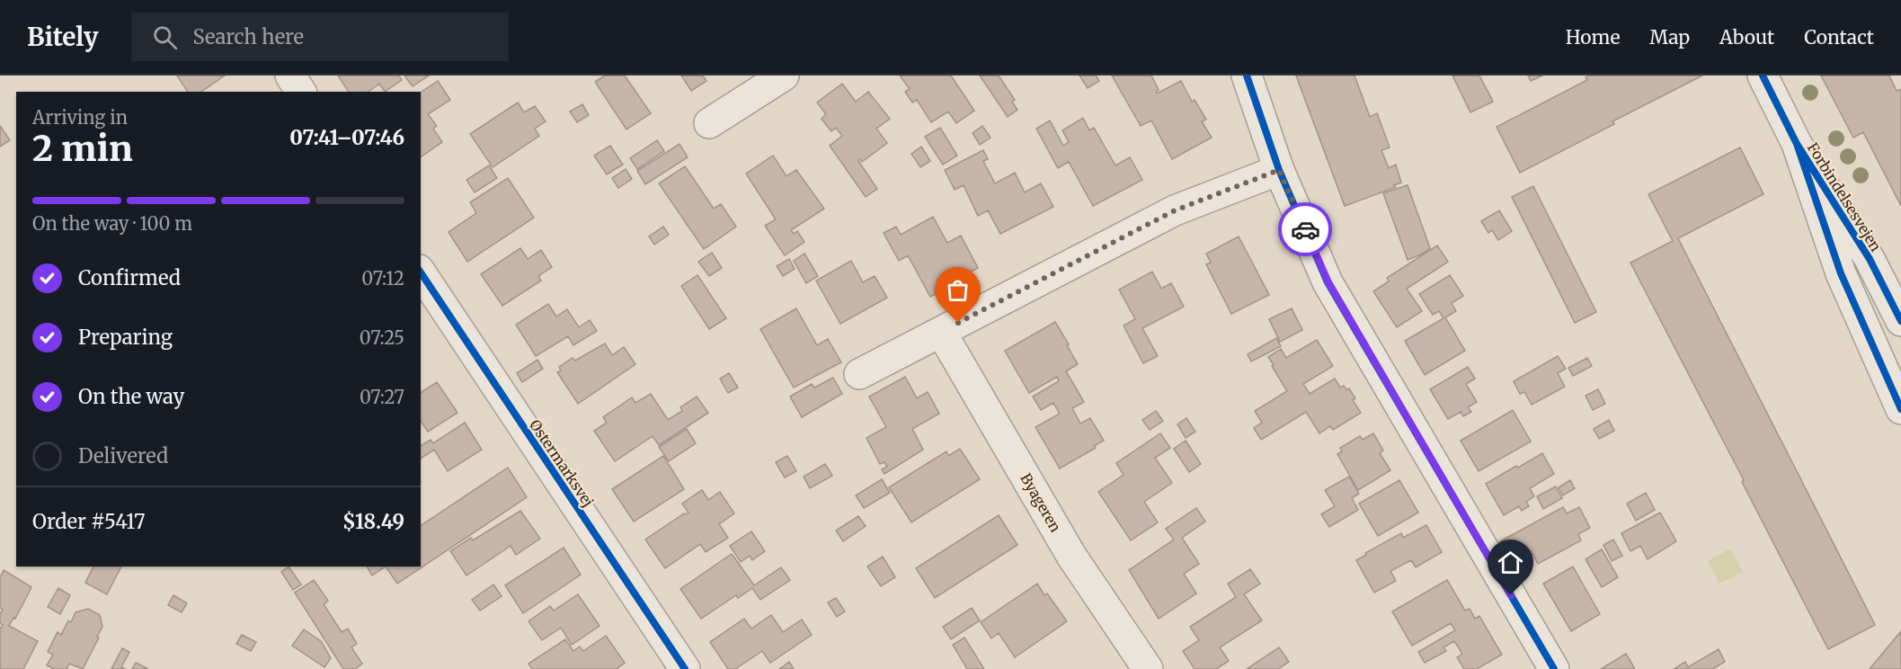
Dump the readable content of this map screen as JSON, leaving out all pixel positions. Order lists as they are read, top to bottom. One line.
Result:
{"streets":{"street":["Forbindelsesvejen","Østermarksvej","Byageren"]},"page":{"header":"Bitely","search":"Search here","nav":["Home","Map","About","Contact"],"heading":["2 min","Arriving in","07:41–07:46"],"panel":["Order #5417","$18.49"],"bar":"On the way · 100 m","list":[["Confirmed","07:12"],["Preparing","07:25"],["On the way","07:27"],"Delivered"]}}
